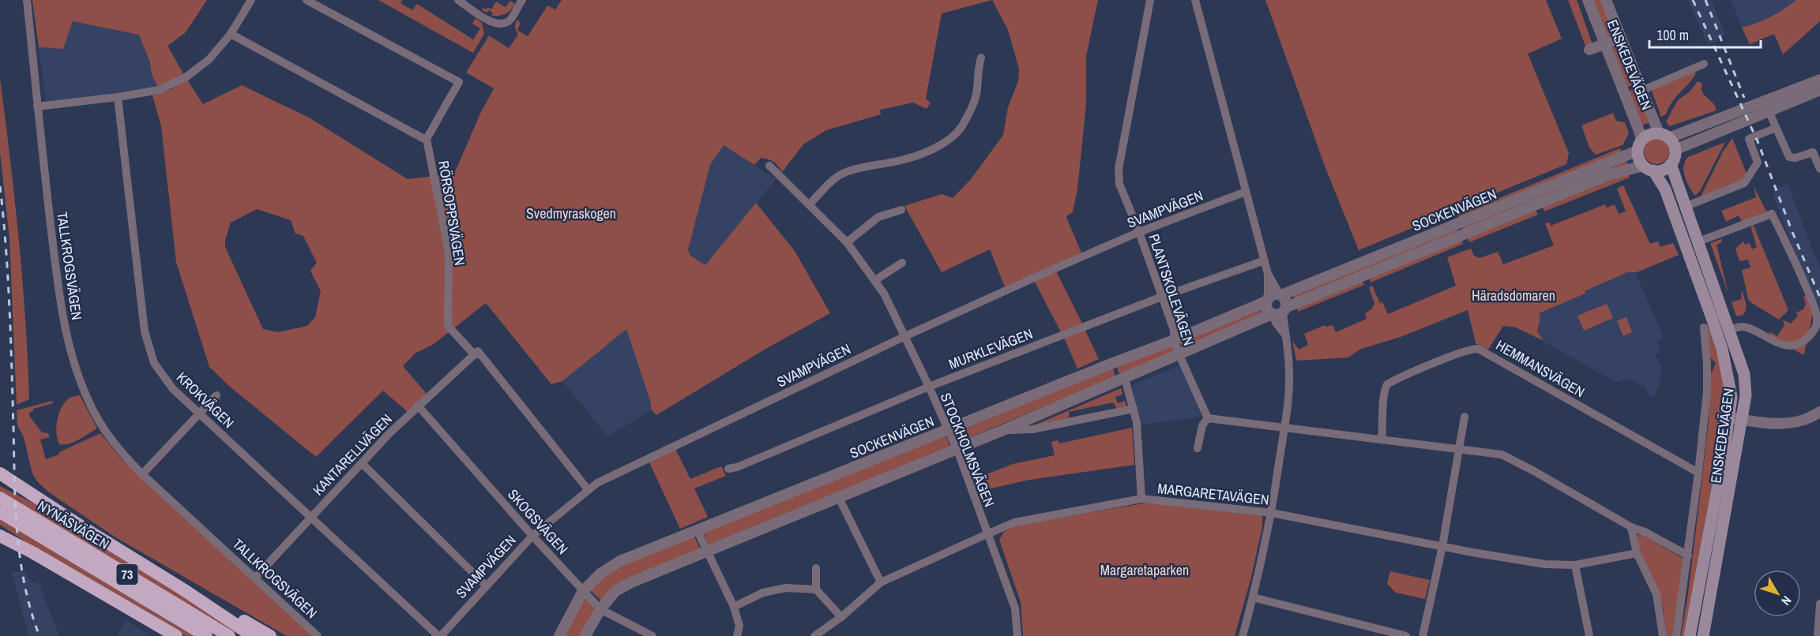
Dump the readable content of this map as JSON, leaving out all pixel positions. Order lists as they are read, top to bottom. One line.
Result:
{"streets":{"highway":["NYNÄSVÄGEN","73"],"main road":["ENSKEDEVÄGEN"],"street":["SVAMPVÄGEN","SOCKENVÄGEN","RÖRSOPPSVÄGEN","TALLKROGSVÄGEN","PLANTSKOLEVÄGEN","MURKLEVÄGEN","HEMMANSVÄGEN","KROKVÄGEN","STOCKHOLMSVÄGEN","KANTARELLVÄGEN","MARGARETAVÄGEN","SKOGSVÄGEN"]},"crossings":[["ENSKEDEVÄGEN","SOCKENVÄGEN"],["ENSKEDEVÄGEN","HEMMANSVÄGEN"],["SVAMPVÄGEN","RÖRSOPPSVÄGEN"],["SVAMPVÄGEN","PLANTSKOLEVÄGEN"],["SVAMPVÄGEN","KROKVÄGEN"],["SVAMPVÄGEN","STOCKHOLMSVÄGEN"],["SVAMPVÄGEN","SKOGSVÄGEN"],["SOCKENVÄGEN","PLANTSKOLEVÄGEN"],["SOCKENVÄGEN","STOCKHOLMSVÄGEN"],["SOCKENVÄGEN","SKOGSVÄGEN"],["RÖRSOPPSVÄGEN","KANTARELLVÄGEN"],["TALLKROGSVÄGEN","KANTARELLVÄGEN"],["PLANTSKOLEVÄGEN","MURKLEVÄGEN"],["MURKLEVÄGEN","STOCKHOLMSVÄGEN"],["KROKVÄGEN","KANTARELLVÄGEN"],["STOCKHOLMSVÄGEN","MARGARETAVÄGEN"],["KANTARELLVÄGEN","SKOGSVÄGEN"]],"parks":["Svedmyraskogen","Häradsdomaren","Margaretaparken"],"scale_bar":"100 m","north":"bottom right"}
